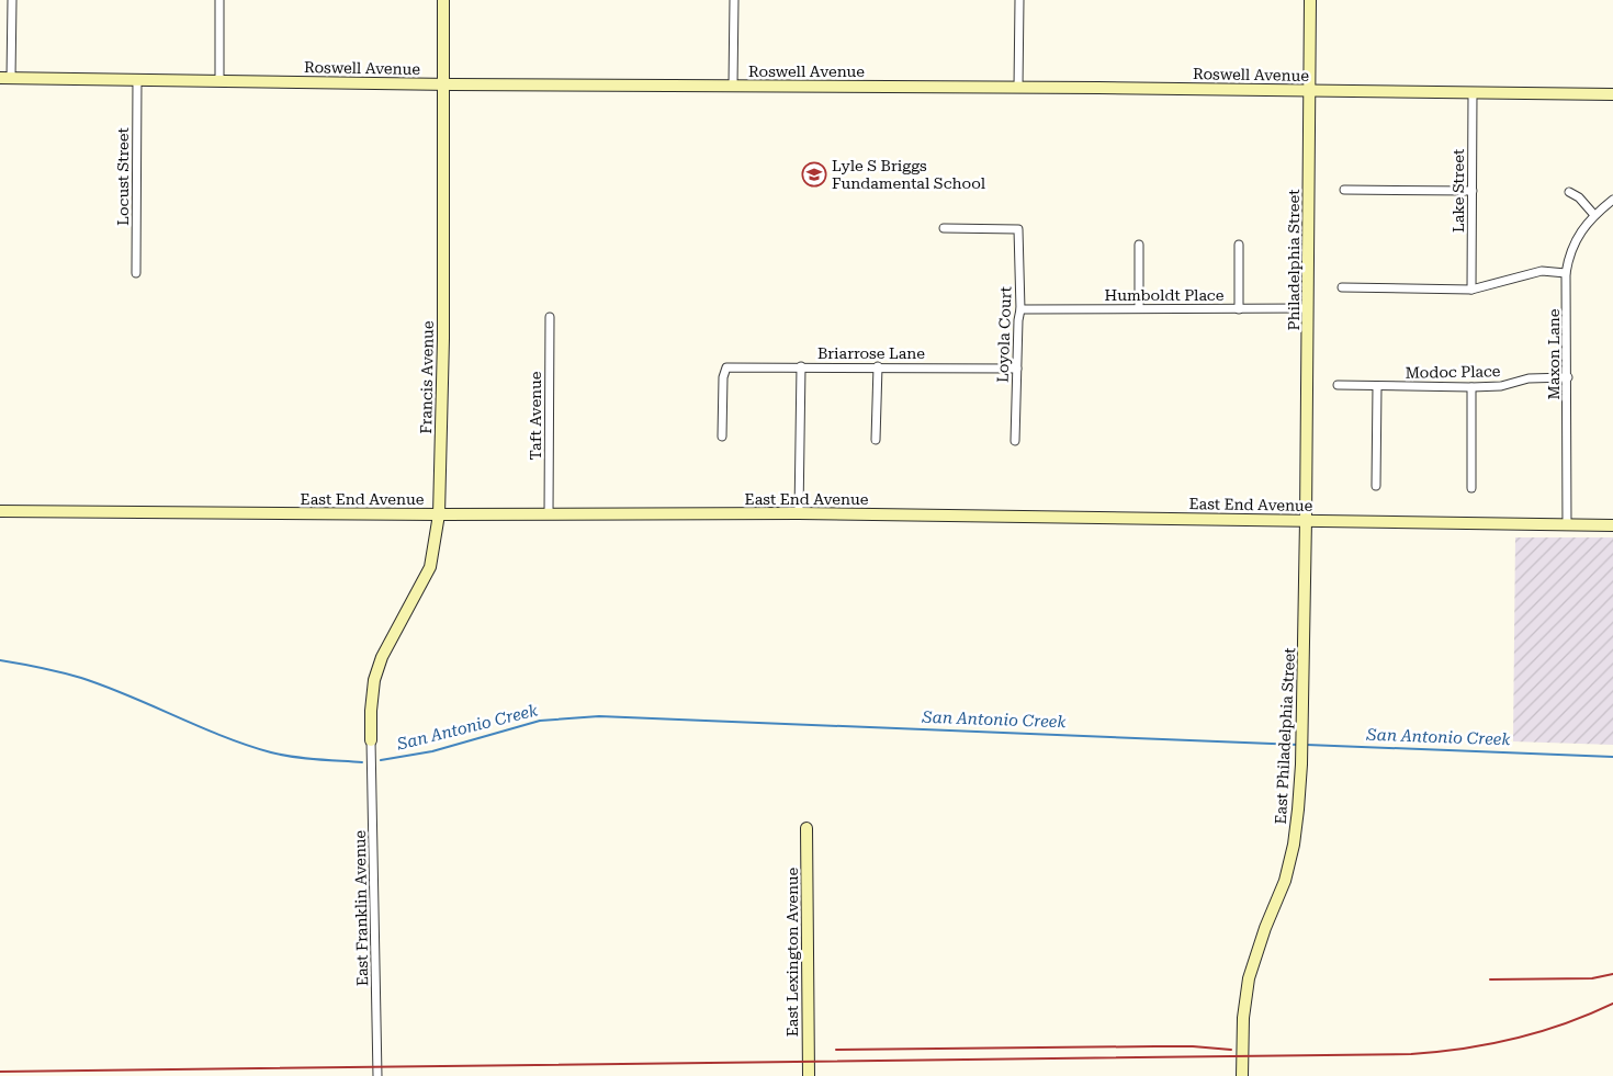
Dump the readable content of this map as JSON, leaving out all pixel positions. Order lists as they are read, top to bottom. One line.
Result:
{"streets":{"street":["Roswell Avenue","Locust Street","Lake Street","Philadelphia Street","Humboldt Place","Loyola Court","Briarrose Lane","Maxon Lane","Modoc Place","Francis Avenue","Taft Avenue","East End Avenue","East Philadelphia Street","East Franklin Avenue","East Lexington Avenue"]},"crossings":[["Roswell Avenue","Locust Street"],["Roswell Avenue","Lake Street"],["Roswell Avenue","Philadelphia Street"],["Roswell Avenue","Francis Avenue"],["Philadelphia Street","Humboldt Place"],["Philadelphia Street","East End Avenue"],["Philadelphia Street","East Philadelphia Street"],["Humboldt Place","Loyola Court"],["Loyola Court","Briarrose Lane"],["Maxon Lane","Modoc Place"],["Maxon Lane","East End Avenue"],["Francis Avenue","East End Avenue"],["Francis Avenue","East Franklin Avenue"],["Taft Avenue","East End Avenue"],["East End Avenue","East Philadelphia Street"]],"water":["San Antonio Creek"],"places":{"school or university":["Lyle S Briggs Fundamental School"]}}
